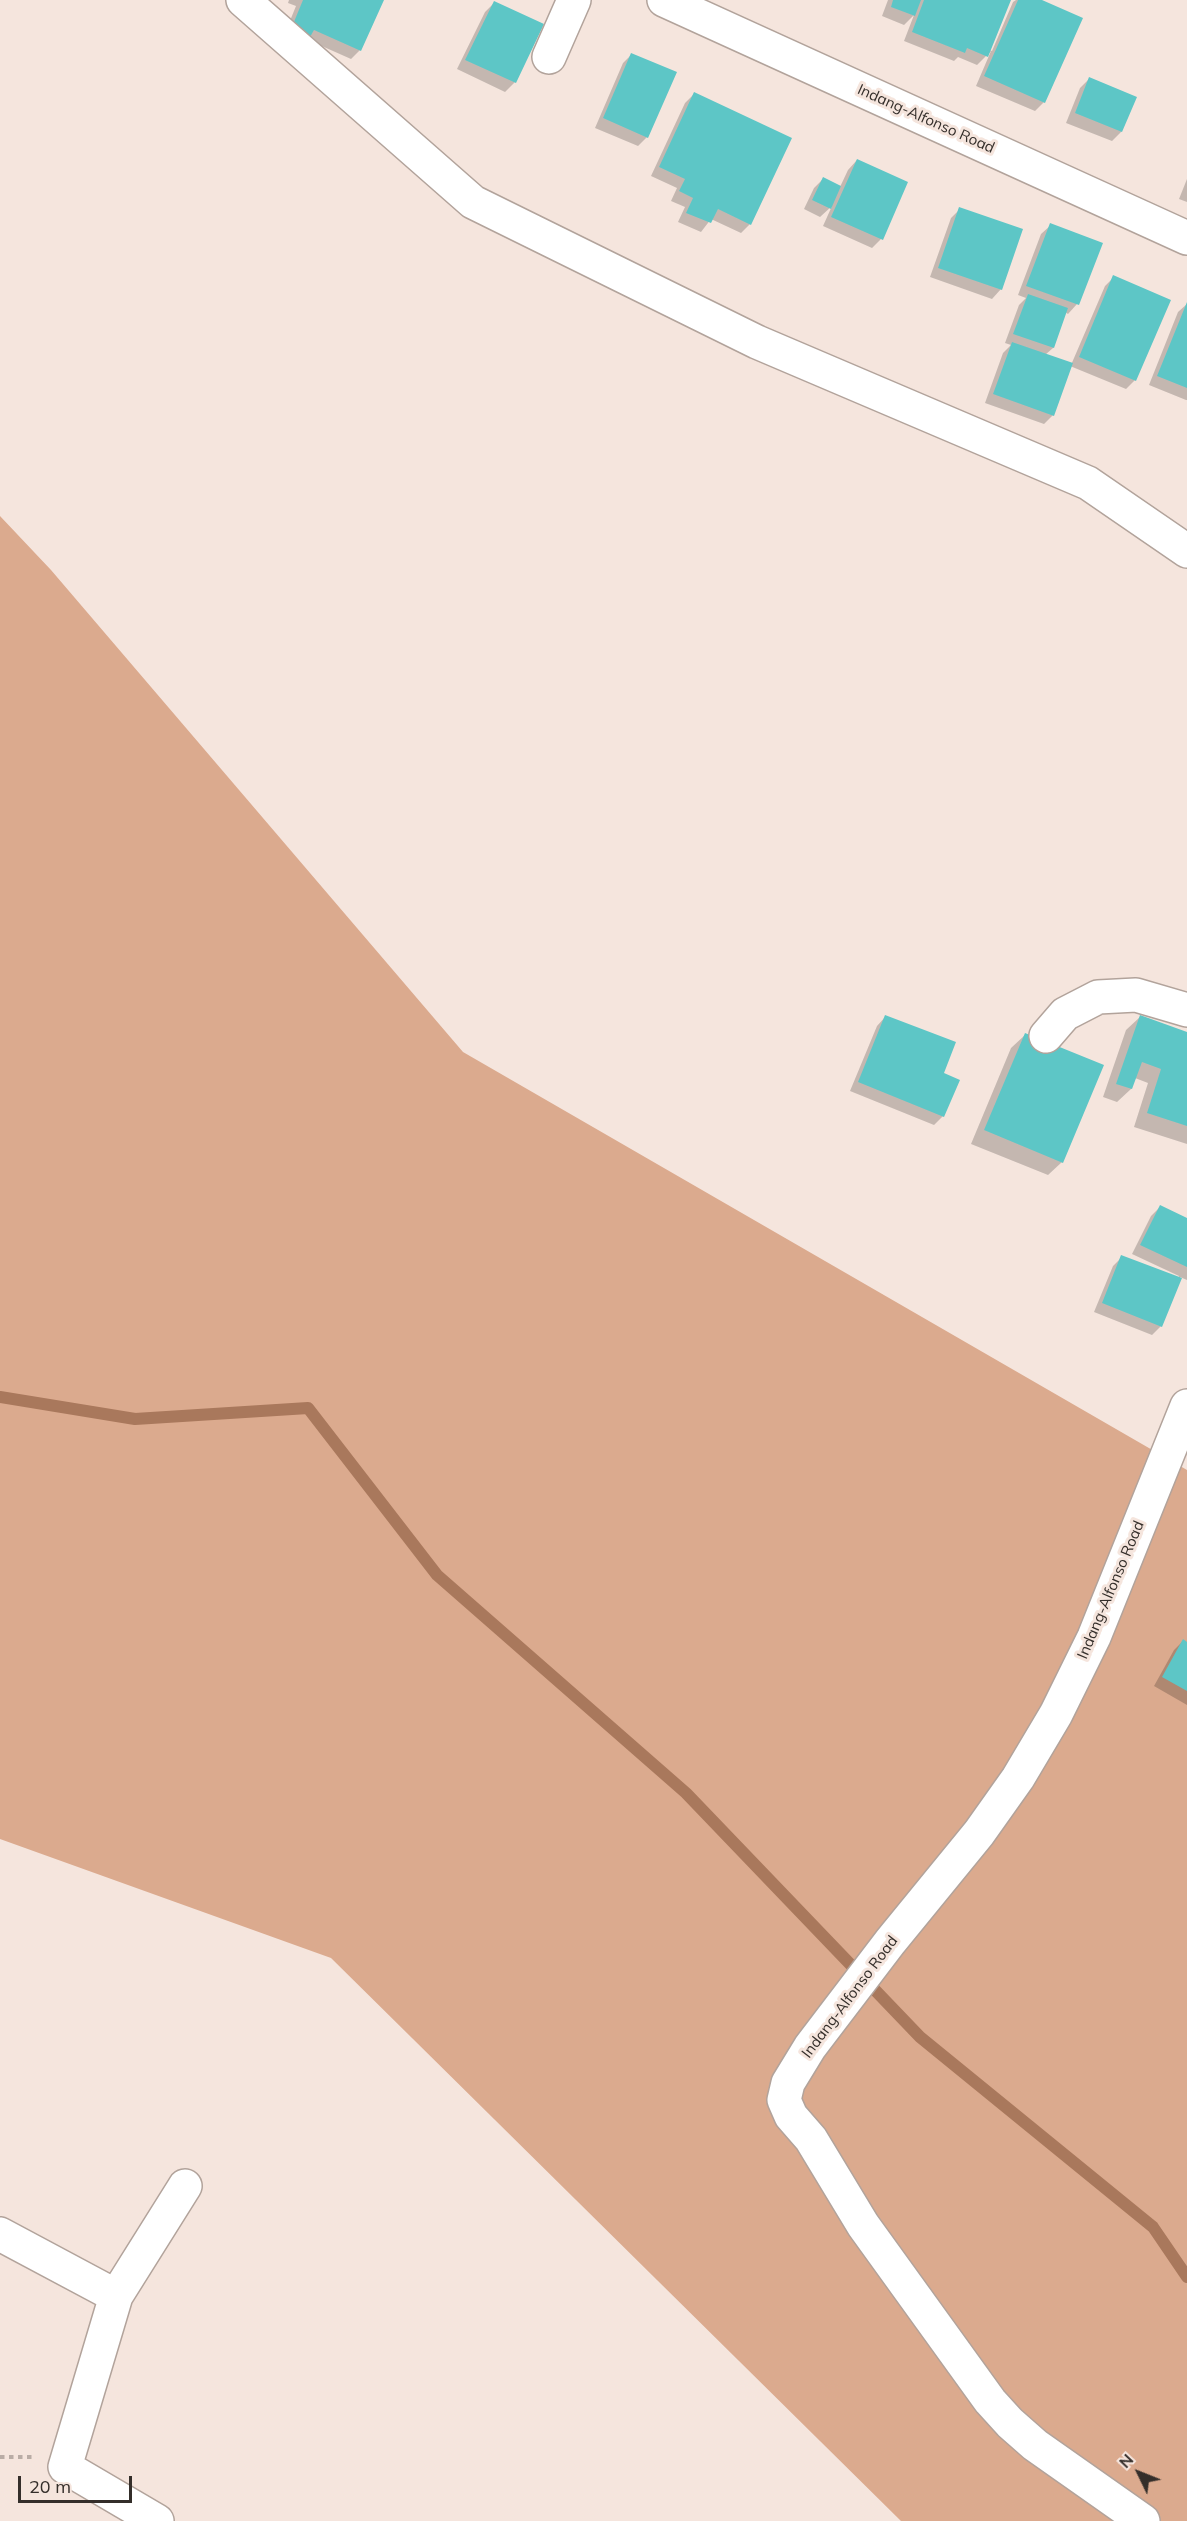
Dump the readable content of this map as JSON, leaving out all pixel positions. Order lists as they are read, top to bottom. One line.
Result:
{"streets":{"main road":["Indang-Alfonso Road"]},"scale_bar":"20 m","north":"top left"}
